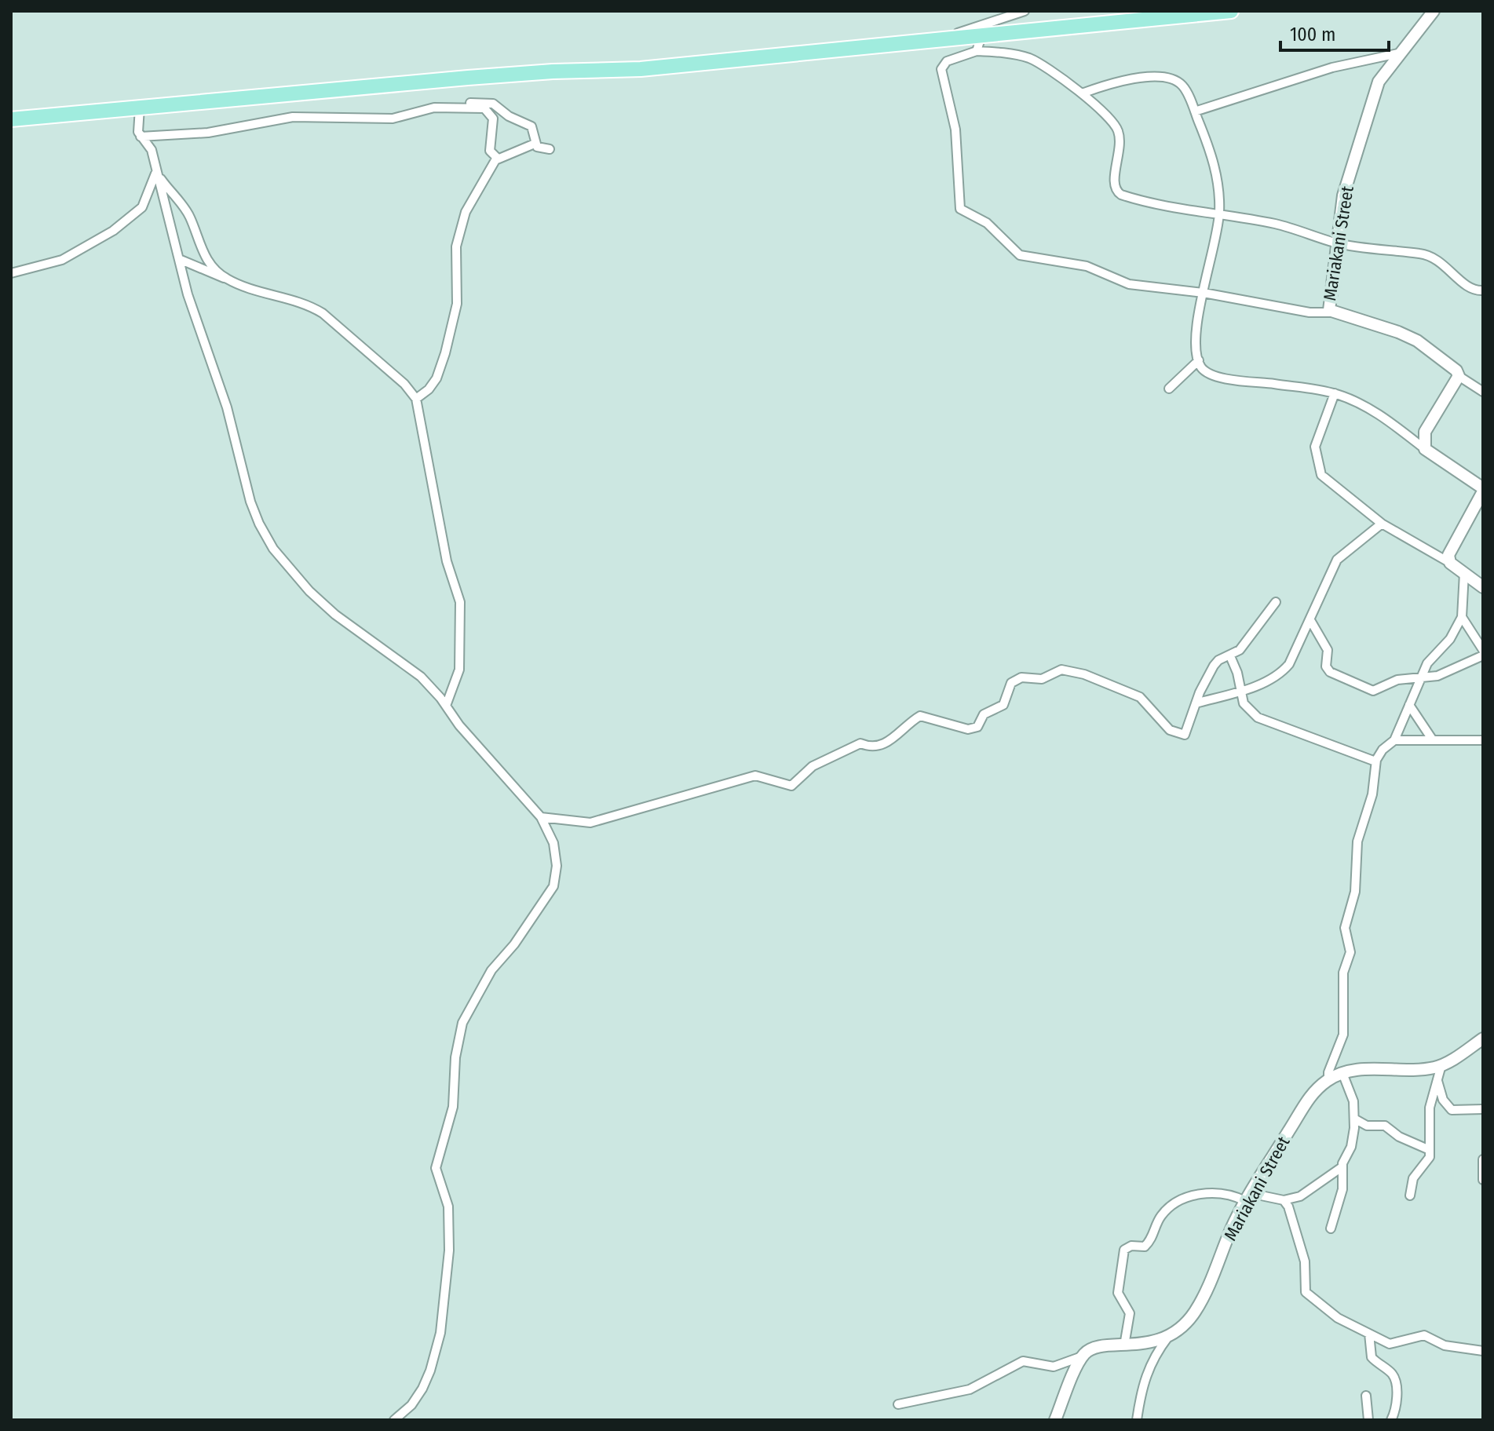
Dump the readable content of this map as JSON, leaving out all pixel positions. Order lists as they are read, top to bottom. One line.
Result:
{"streets":{"street":["Mariakani Street"]},"scale_bar":"100 m"}
